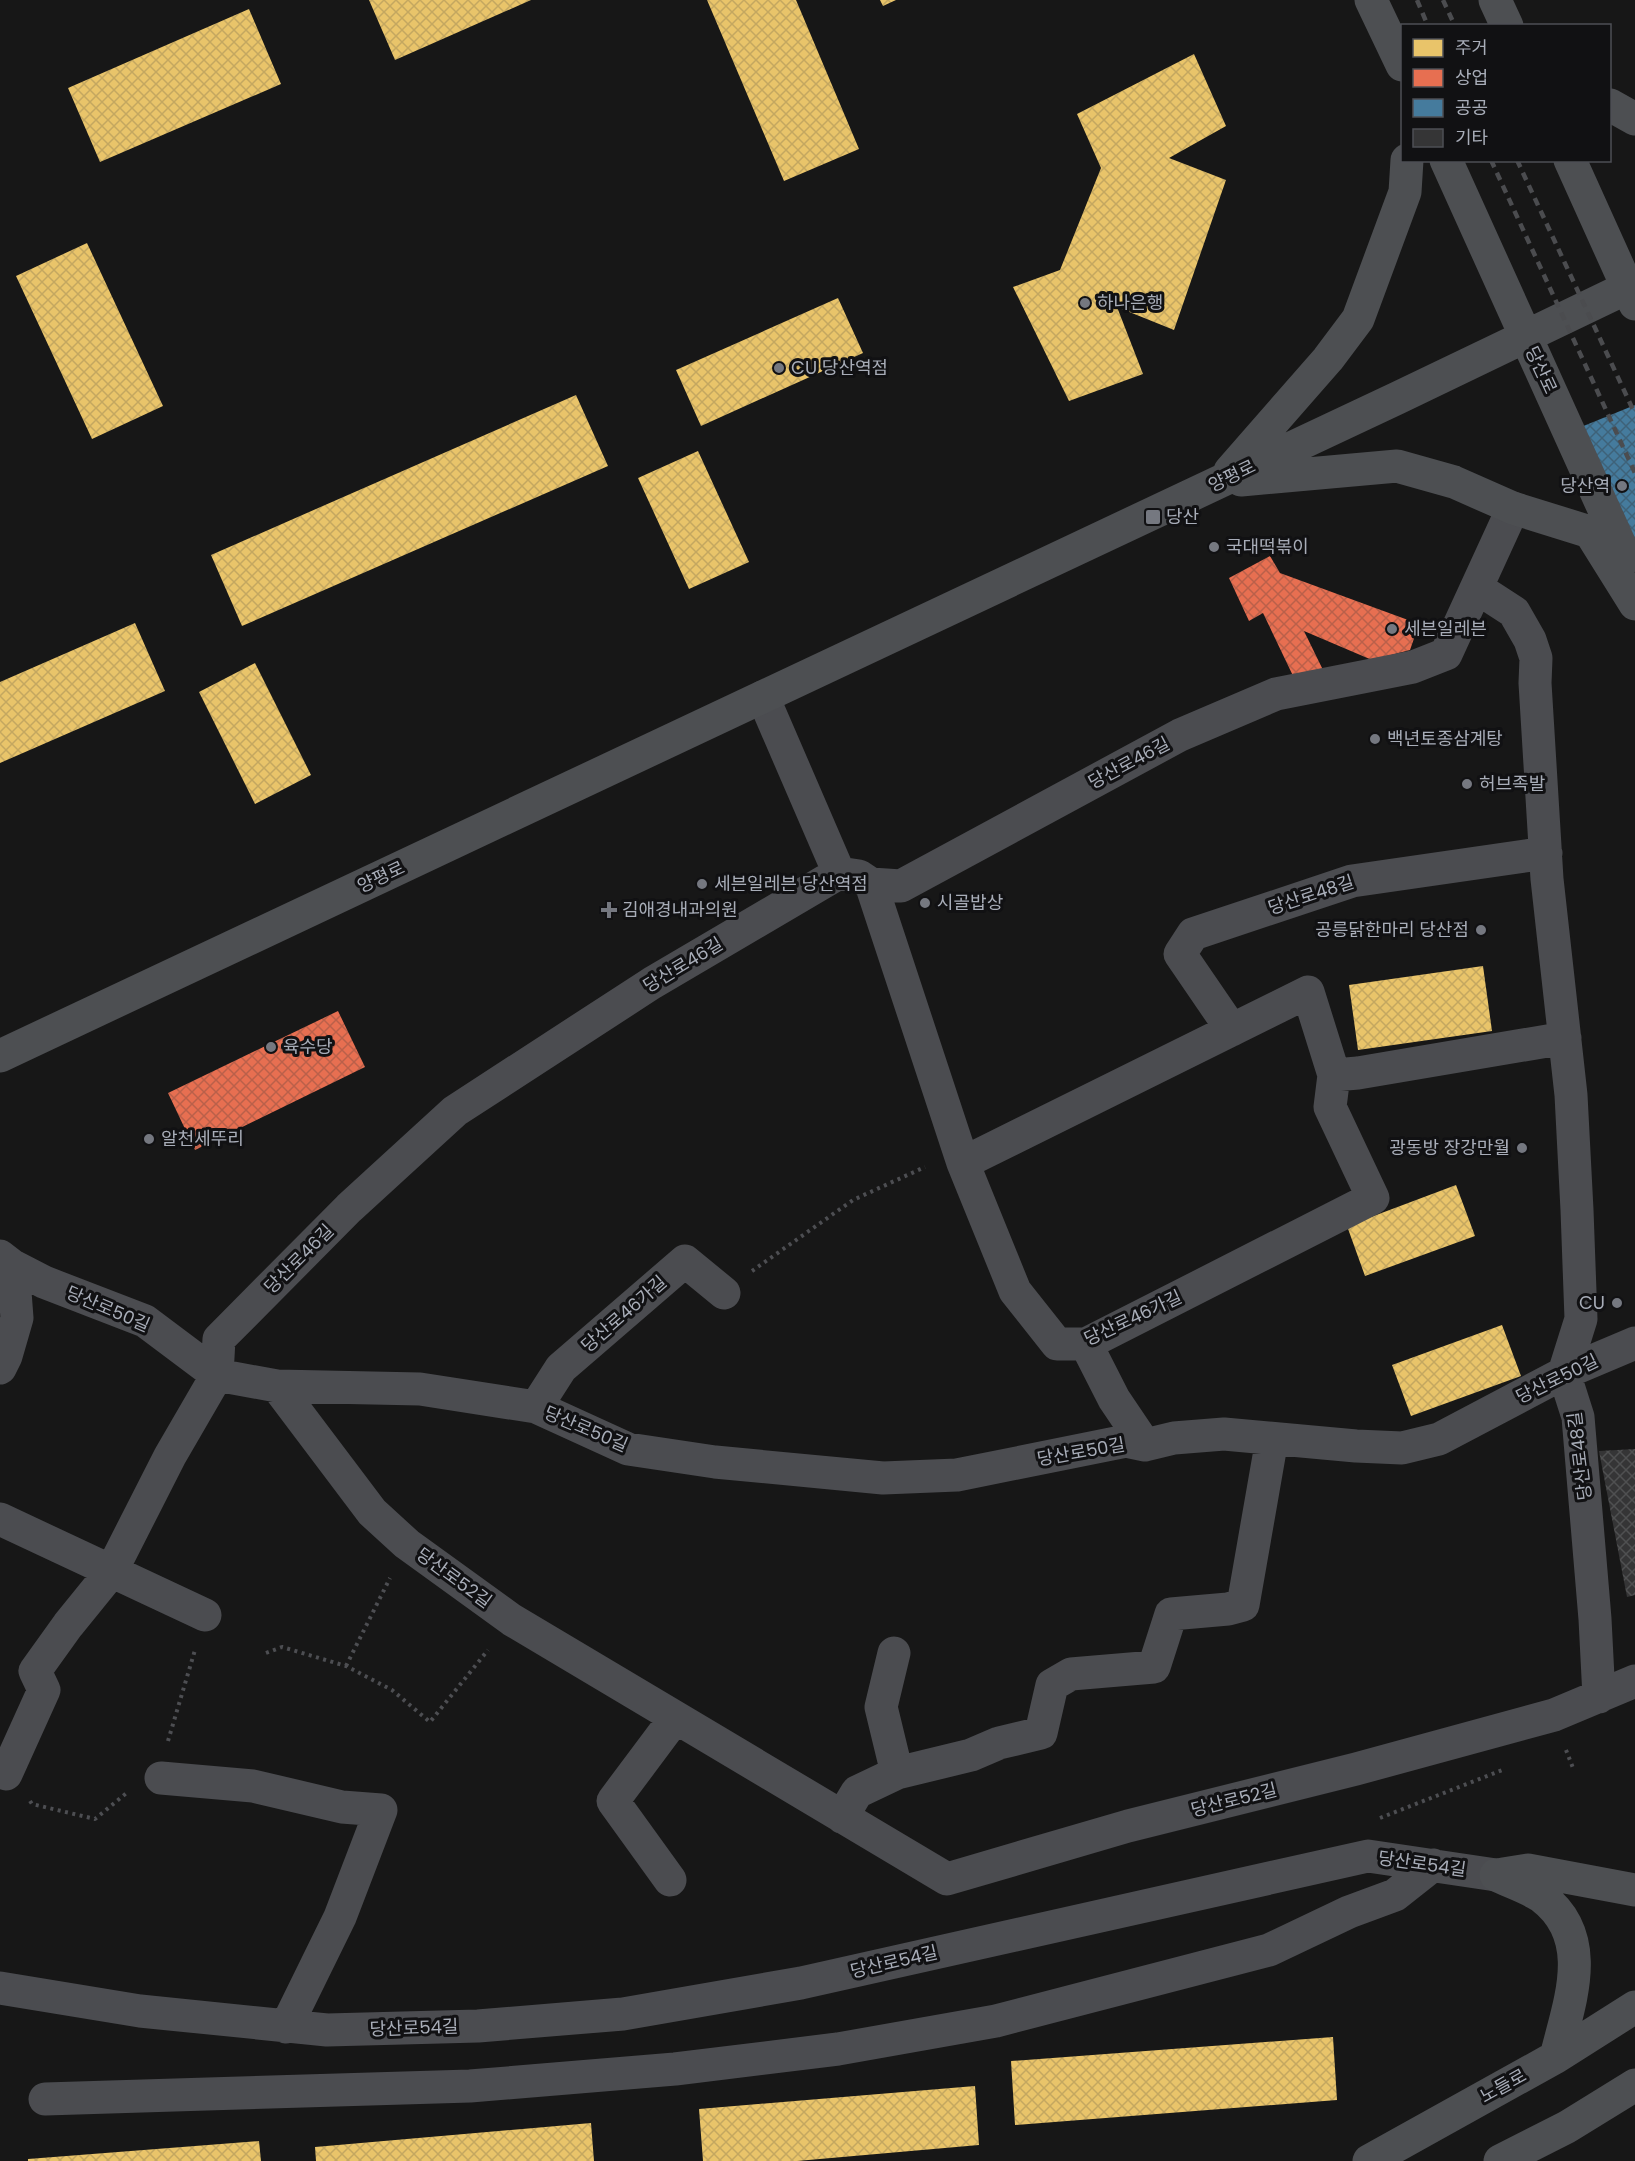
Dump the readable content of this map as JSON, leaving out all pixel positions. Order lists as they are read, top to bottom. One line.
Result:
{"streets":{"main road":["당산로","양평로","노들로"],"street":["당산로46길","당산로48길","당산로50길","당산로46가길","당산로52길","당산로54길"]},"crossings":[["당산로","양평로"],["당산로46길","당산로50길"],["당산로46길","당산로46가길"],["당산로48길","당산로50길"],["당산로48길","당산로52길"],["당산로50길","당산로46가길"],["당산로50길","당산로52길"]],"places":{"other":["하나은행","CU 당산역점","당산역","국대떡볶이","세븐일레븐","백년토종삼계탕","허브족발","세븐일레븐 당산역점","시골밥상","공릉닭한마리 당산점","육수당","알천세뚜리","광동방 장강만월","CU"],"transit":["당산"],"health":["김애경내과의원"]},"legend":["주거","상업","공공","기타"]}
